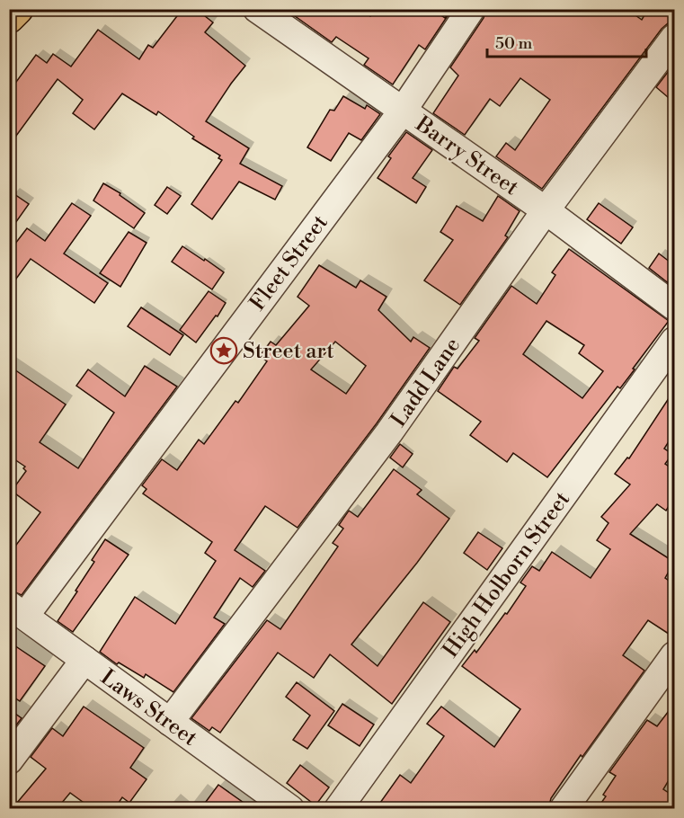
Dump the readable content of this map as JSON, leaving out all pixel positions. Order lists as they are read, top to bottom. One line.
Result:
{"streets":{"street":["Barry Street","Fleet Street","Ladd Lane","High Holborn Street","Laws Street"]},"crossings":[["Barry Street","Fleet Street"],["Barry Street","Ladd Lane"],["Fleet Street","Laws Street"],["Ladd Lane","Laws Street"]],"places":{"place":["Street art"]},"scale_bar":"50 m"}
